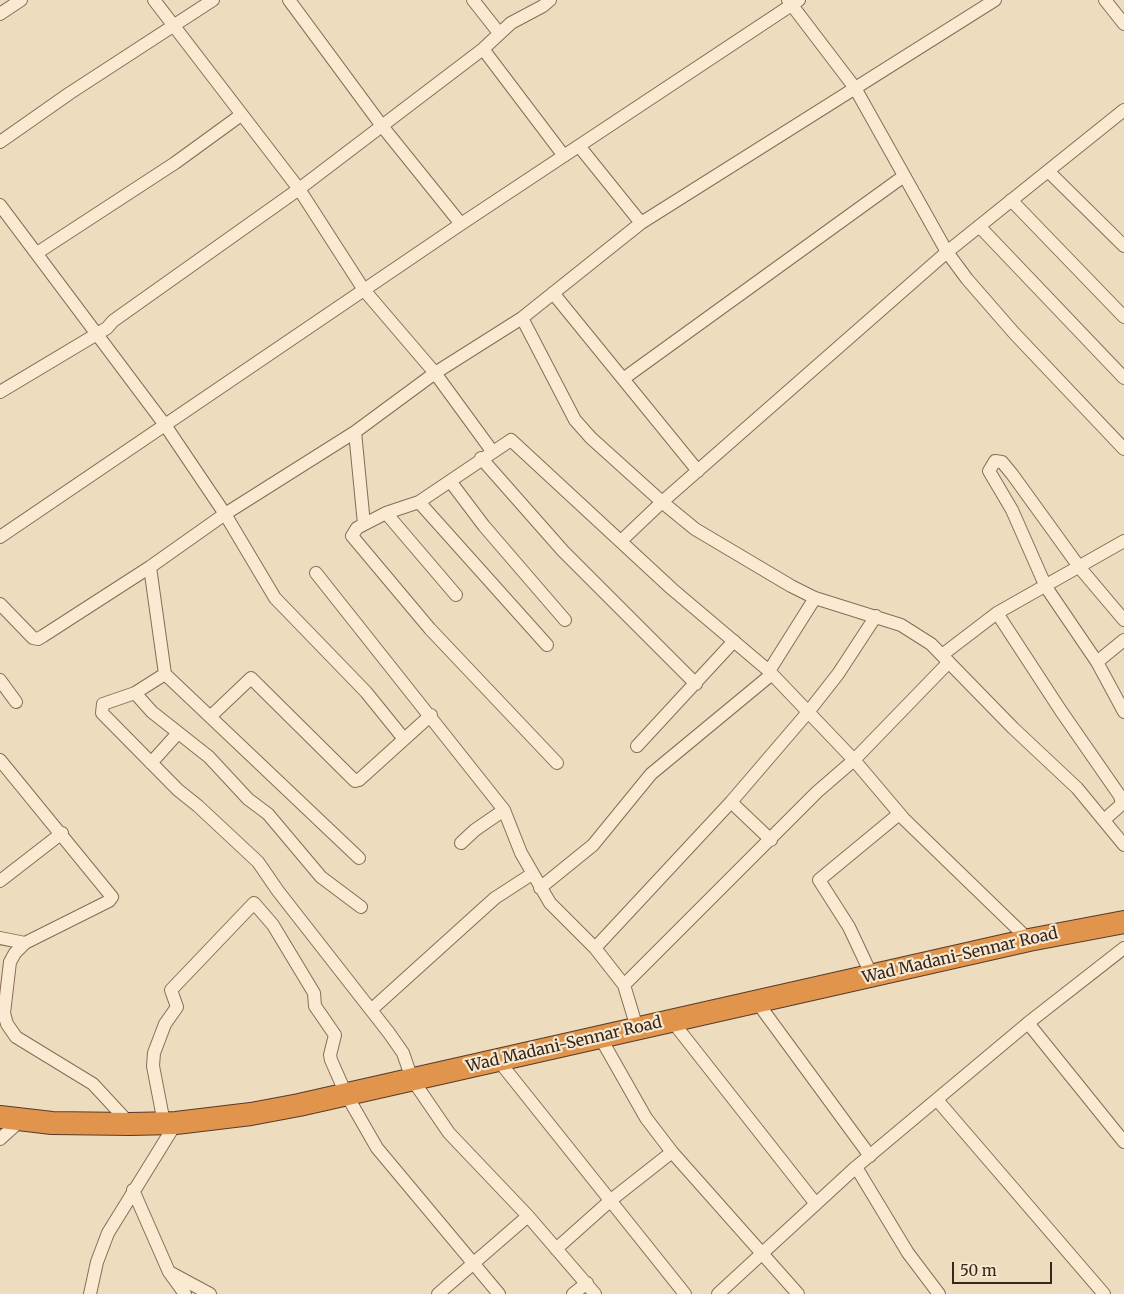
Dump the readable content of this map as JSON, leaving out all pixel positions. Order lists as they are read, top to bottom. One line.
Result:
{"streets":{"highway":["Wad Madani-Sennar Road"]},"scale_bar":"50 m"}
